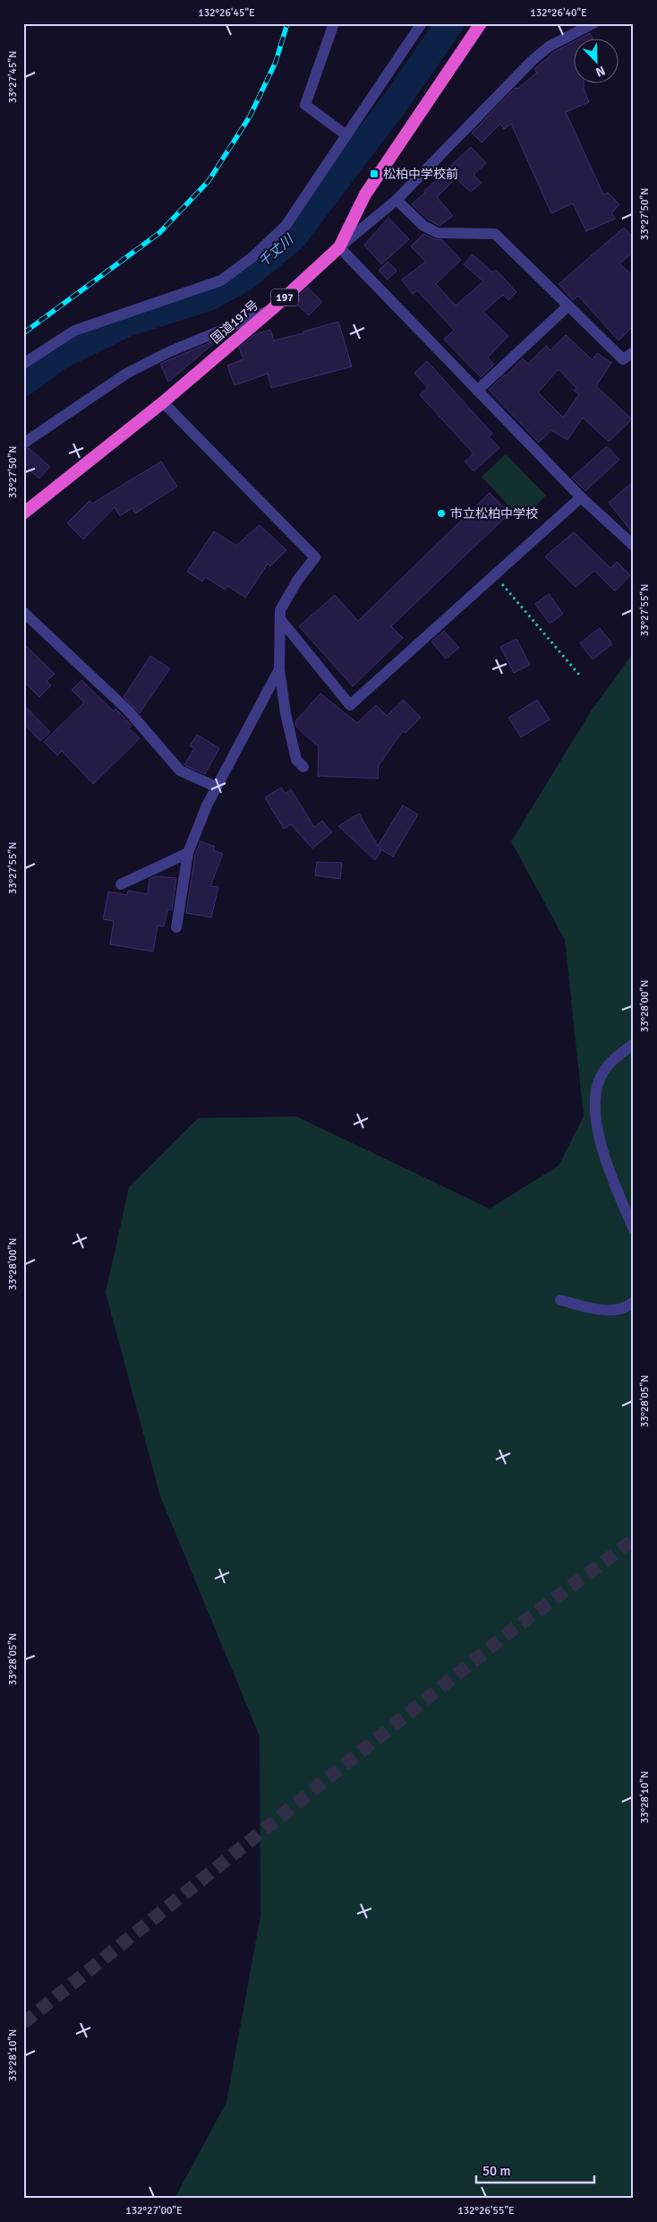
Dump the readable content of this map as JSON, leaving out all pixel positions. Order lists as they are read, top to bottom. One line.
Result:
{"streets":{"highway":["197","国道197号"]},"water":["千丈川"],"places":{"transit":["松柏中学校前"],"other":["市立松柏中学校"]},"scale_bar":"50 m","north":"bottom right","coordinates":["132°26'45\"E","132°26'40\"E","33°27'45\"N","33°27'50\"N","33°27'55\"N","33°28'00\"N","33°28'05\"N","33°28'10\"N","132°27'00\"E","132°26'55\"E"]}
